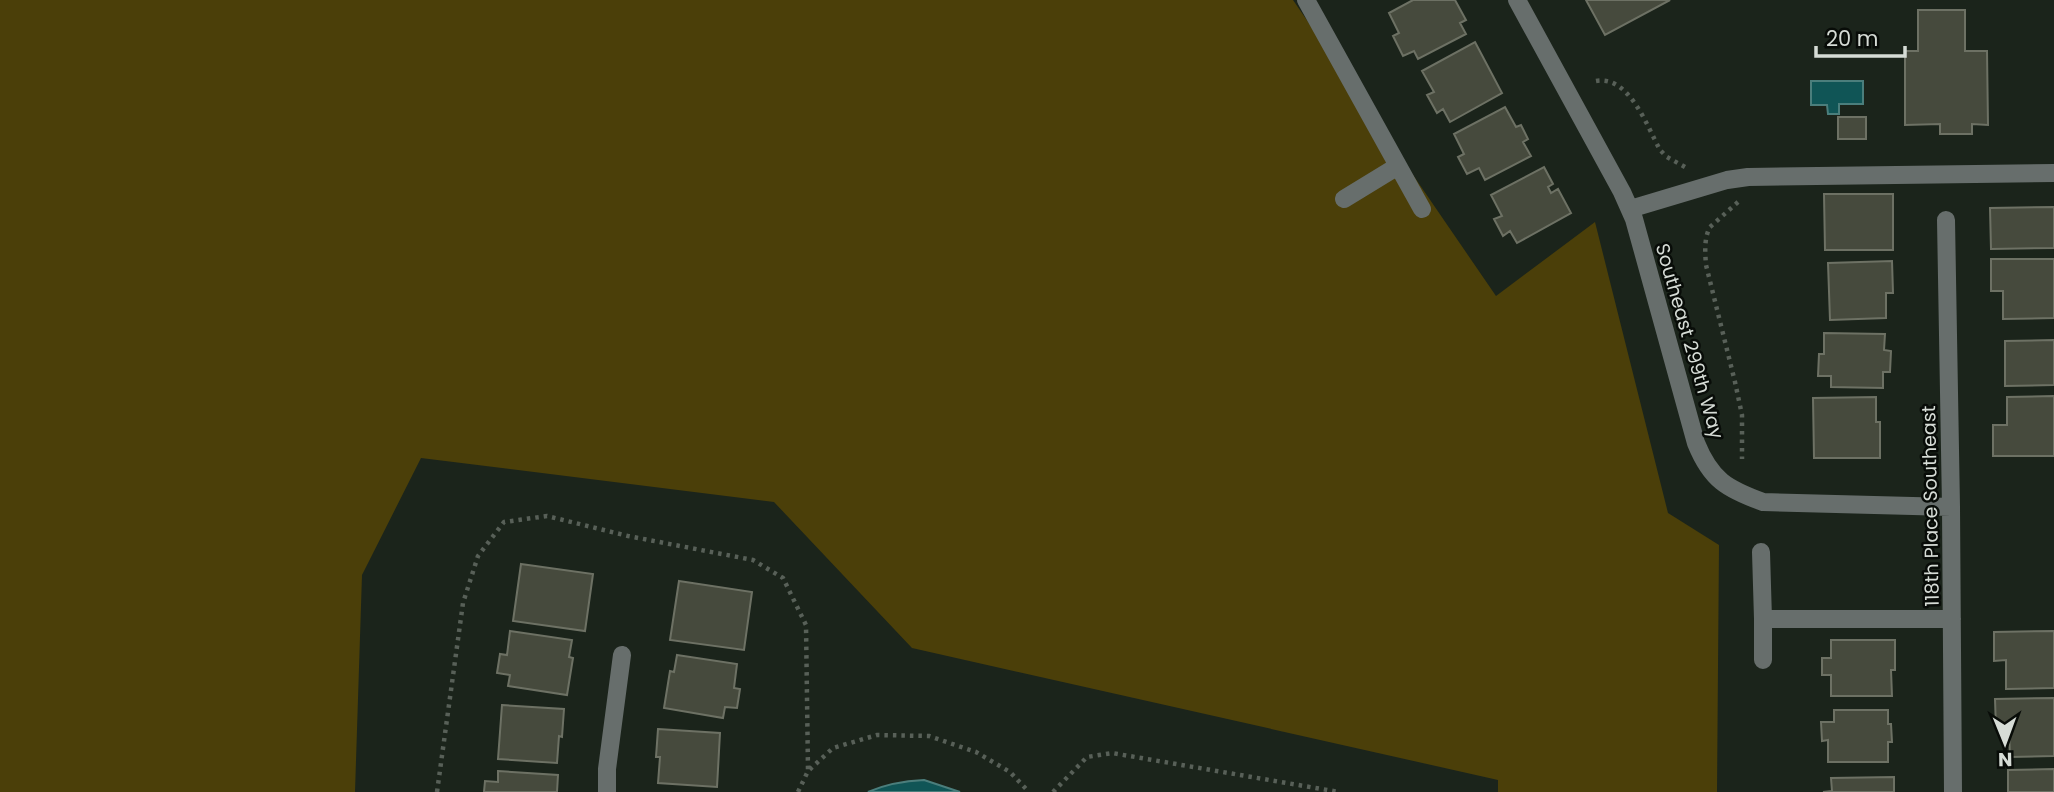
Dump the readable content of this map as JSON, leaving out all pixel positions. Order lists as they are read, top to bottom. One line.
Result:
{"streets":{"street":["Southeast 299th Way","118th Place Southeast"]},"crossings":[["Southeast 299th Way","118th Place Southeast"]],"scale_bar":"20 m","north":"bottom"}
